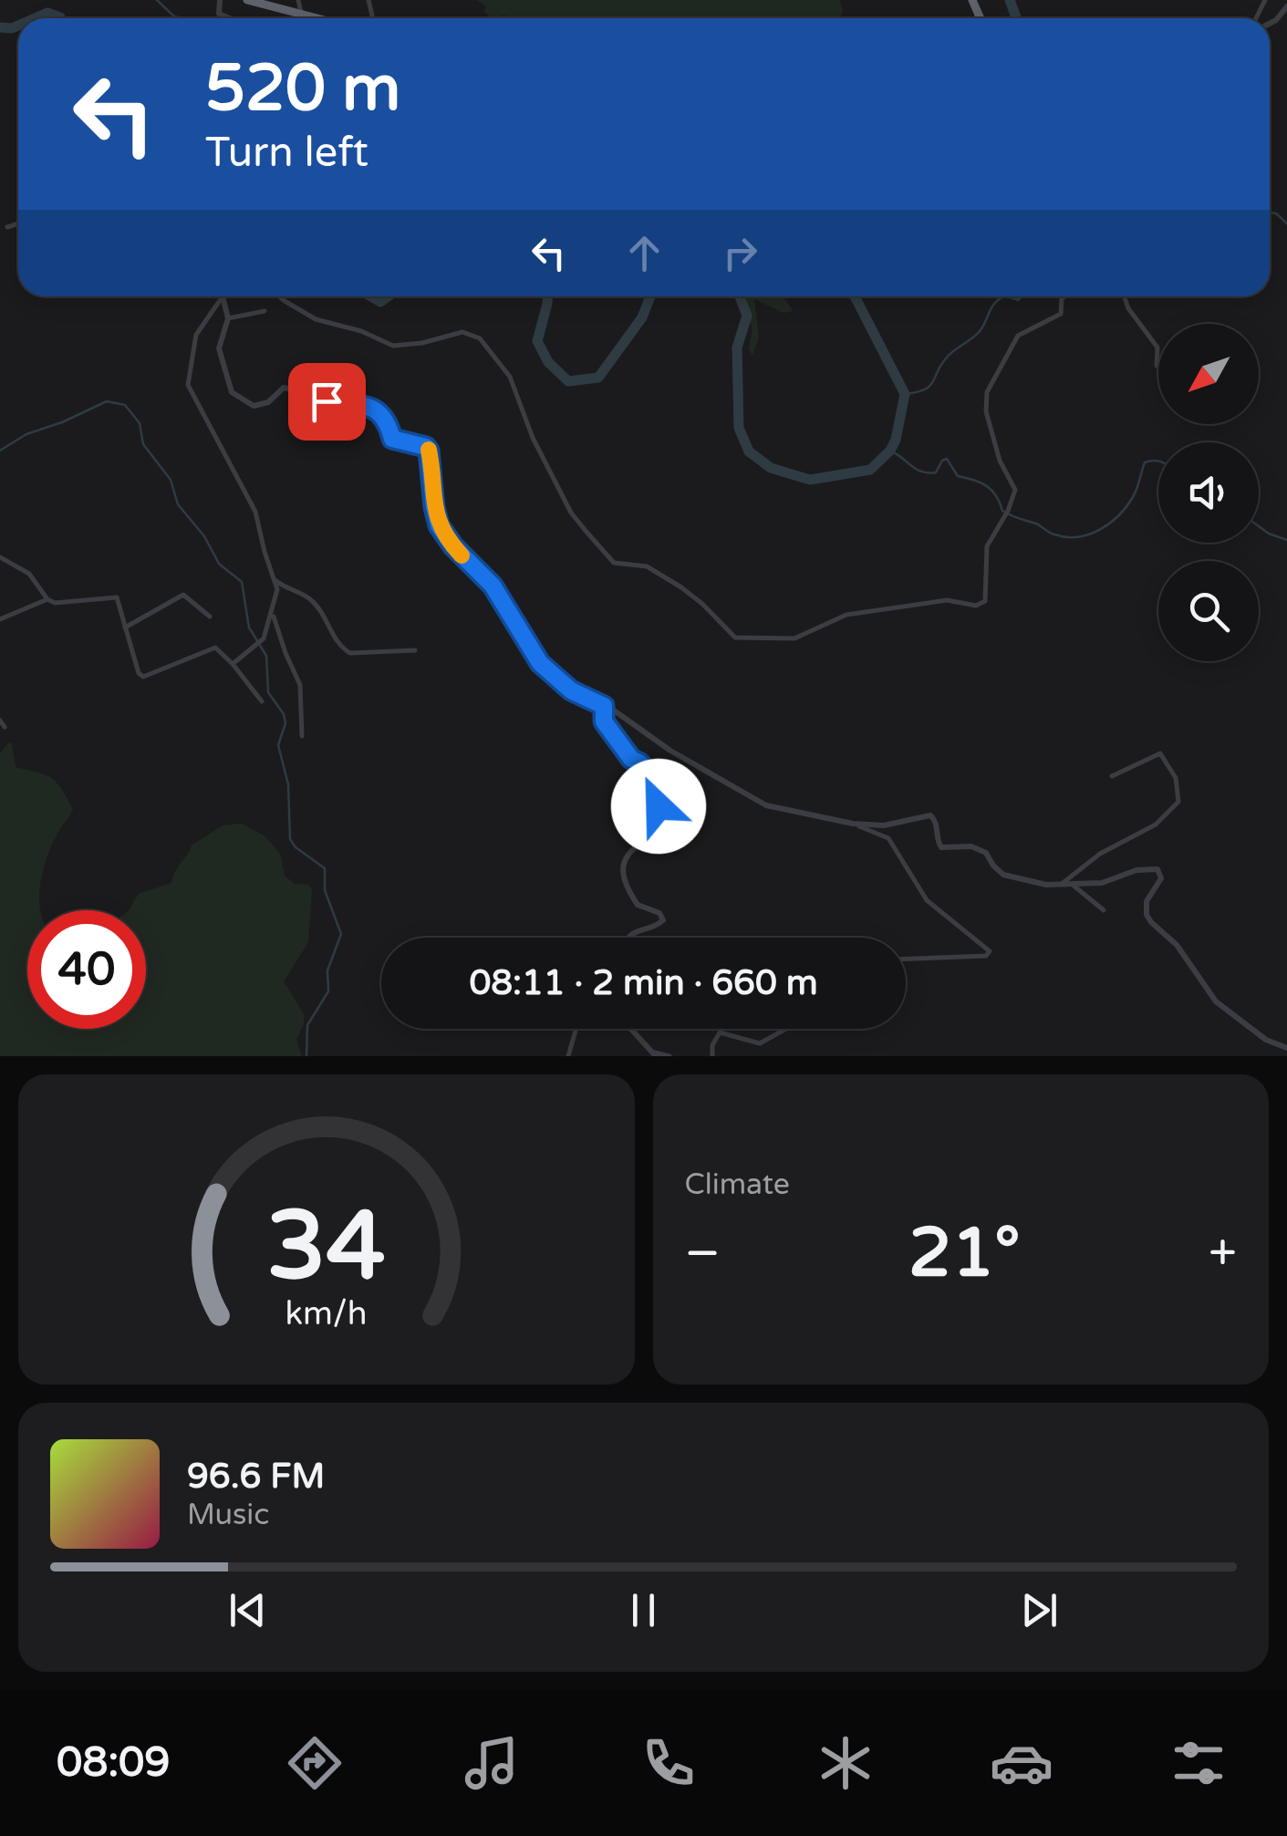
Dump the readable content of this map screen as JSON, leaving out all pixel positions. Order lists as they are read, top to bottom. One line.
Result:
{"north":"bottom left","page":{"turn":["520 m","Turn left"],"limit":"40","trip":"08:11 · 2 min · 660 m","tile":"Climate","heat":["−","21°","+"],"song":["96.6 FM","Music"],"tabs":"08:09","gauge":["34","km/h"]}}
